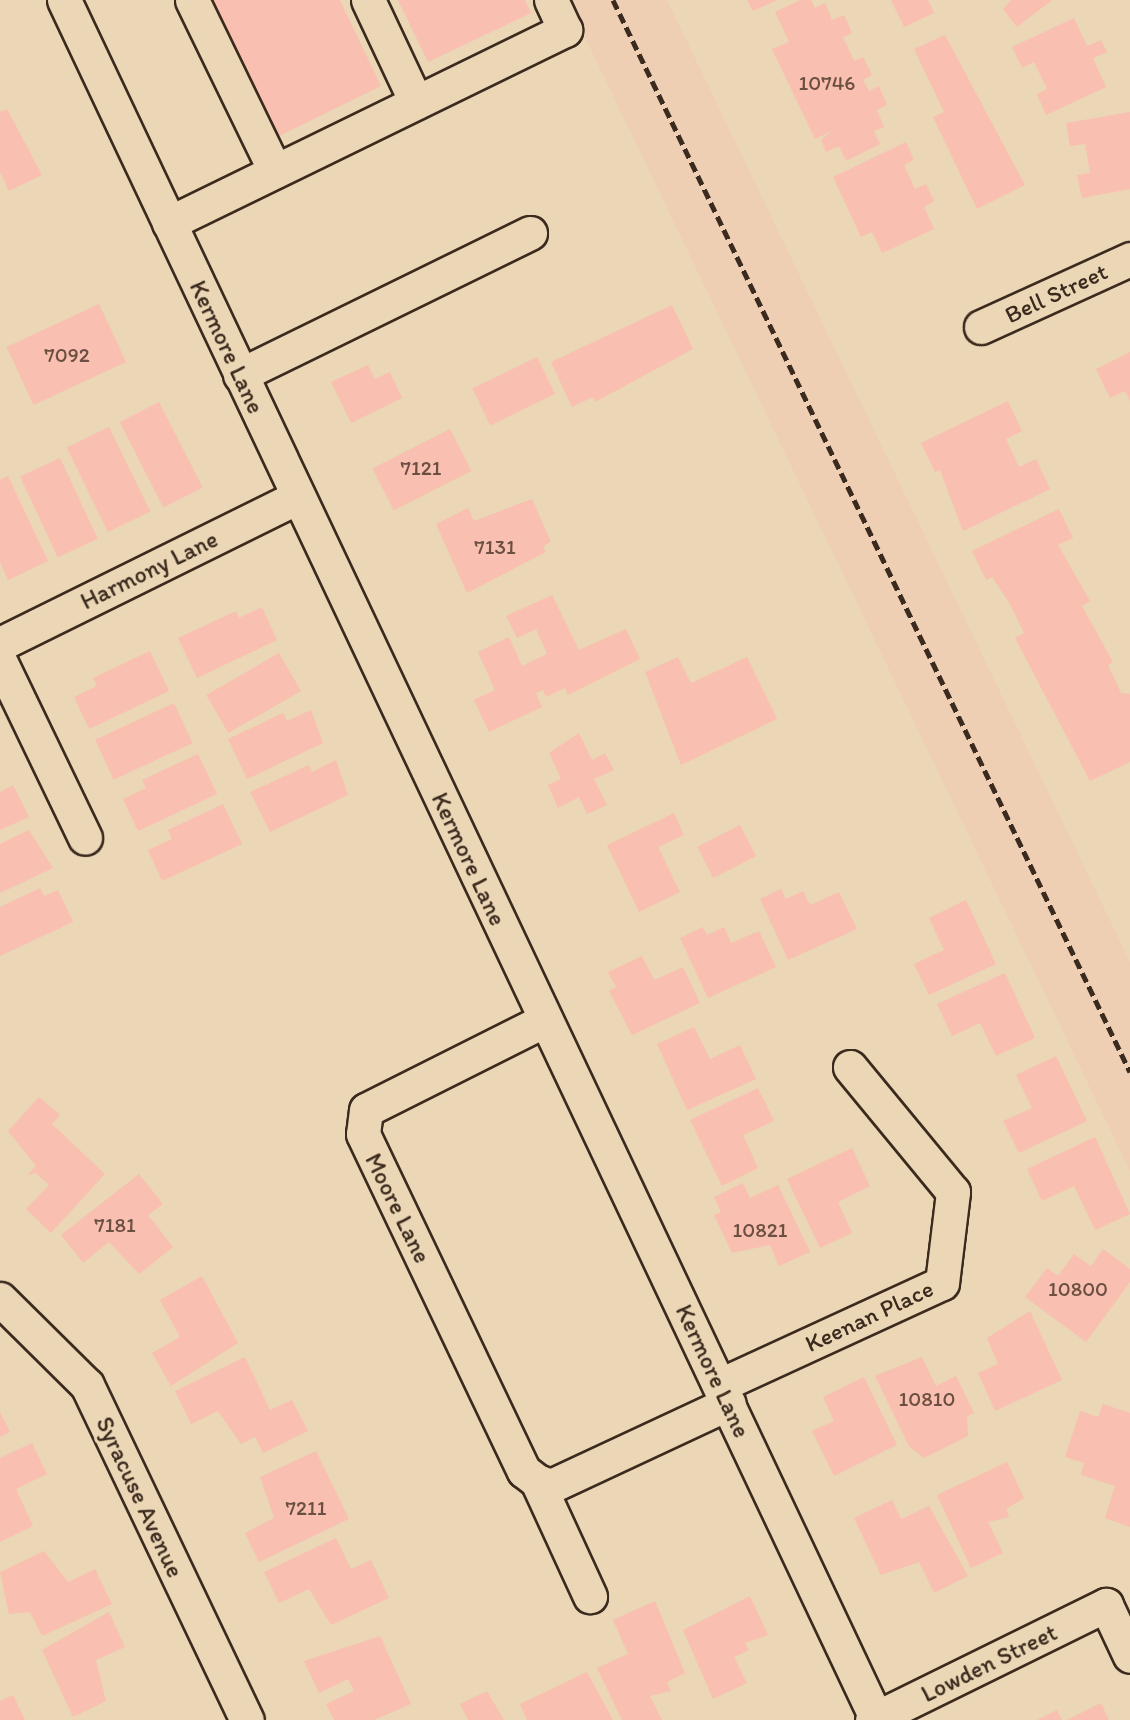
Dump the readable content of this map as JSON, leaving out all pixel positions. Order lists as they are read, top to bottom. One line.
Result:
{"streets":{"street":["Bell Street","Kermore Lane","Harmony Lane","Moore Lane","Keenan Place","Syracuse Avenue","Lowden Street"]},"crossings":[["Kermore Lane","Harmony Lane"],["Kermore Lane","Moore Lane"],["Kermore Lane","Keenan Place"],["Kermore Lane","Lowden Street"]],"house_numbers":["10746","7092","7121","7131","7181","10821","10800","10810","7211"]}
